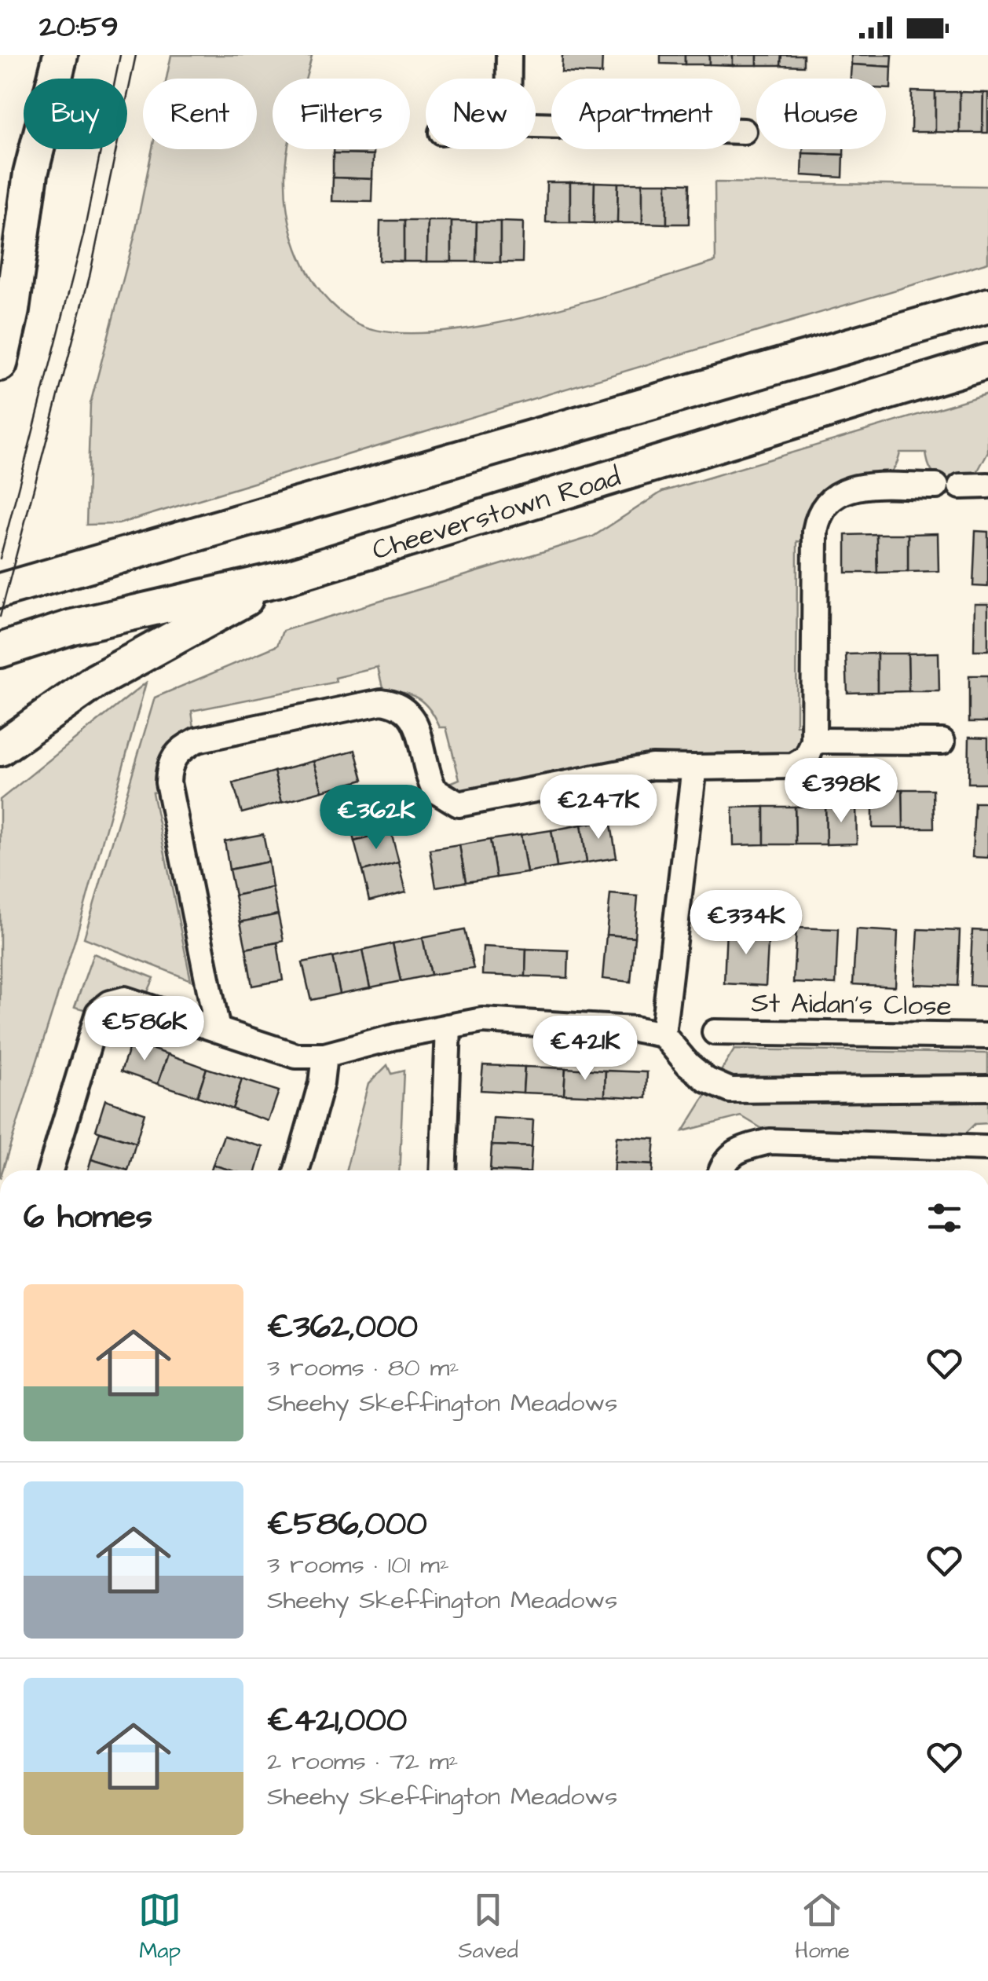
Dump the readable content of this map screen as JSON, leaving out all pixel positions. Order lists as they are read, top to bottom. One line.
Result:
{"streets":{"main road":["Cheeverstown Road"],"street":["St Aidan's Close"]},"page":{"status":"20:59","chip":["Buy","Rent","Filters","New","Apartment","House"],"price":["€398K","€247K","€362K","€334K","€586K","€421K"],"heading":"6 homes","list":[{"name":"€362,000","note":"3 rooms · 80 m² · Sheehy Skeffington Meadows"},{"name":"€586,000","note":"3 rooms · 101 m² · Sheehy Skeffington Meadows"},{"name":"€421,000","note":"2 rooms · 72 m² · Sheehy Skeffington Meadows"}],"tabs":["Map","Saved","Home"]}}
